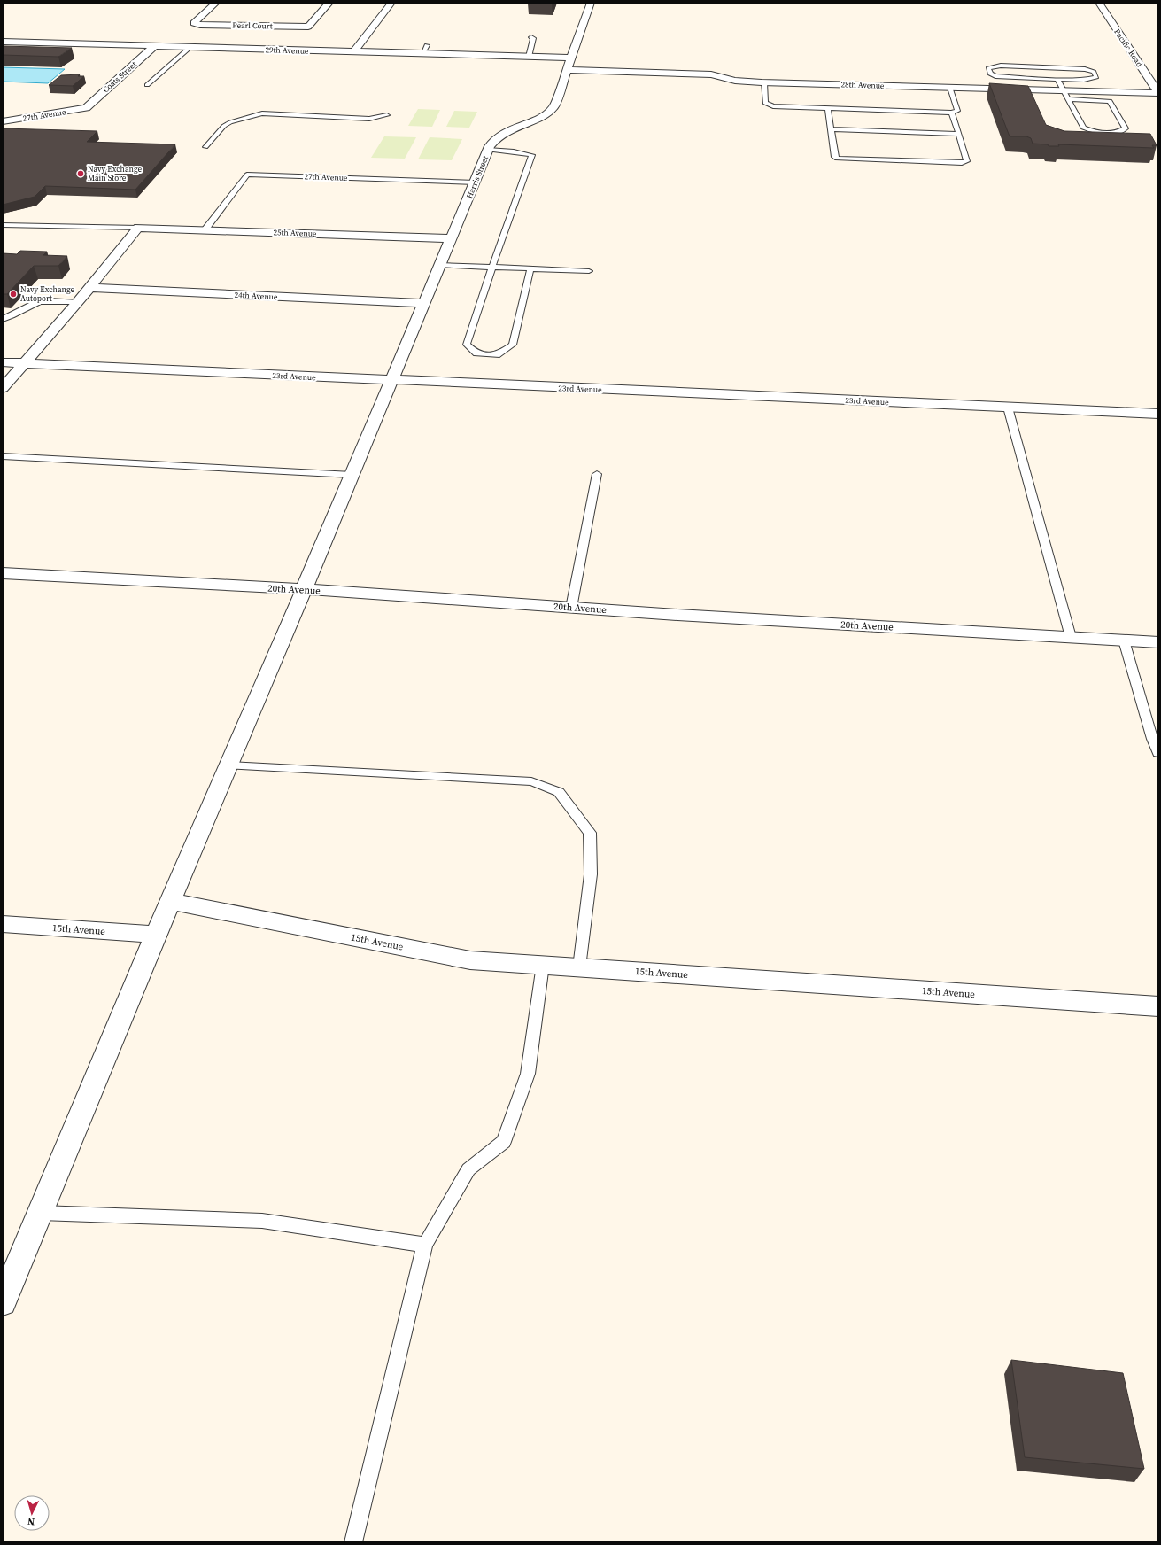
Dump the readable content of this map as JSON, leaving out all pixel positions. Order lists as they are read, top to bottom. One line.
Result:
{"streets":{"street":["Pearl Court","Pacific Road","29th Avenue","Coats Street","28th Avenue","27th Avenue","Harris Street","25th Avenue","24th Avenue","23rd Avenue","20th Avenue","15th Avenue"]},"crossings":[["Pacific Road","28th Avenue"],["29th Avenue","Coats Street"],["29th Avenue","Harris Street"],["Coats Street","27th Avenue"],["28th Avenue","Harris Street"],["27th Avenue","Harris Street"],["27th Avenue","25th Avenue"],["Harris Street","25th Avenue"],["Harris Street","24th Avenue"],["Harris Street","23rd Avenue"],["Harris Street","20th Avenue"],["Harris Street","15th Avenue"]],"places":["Navy Exchange Main Store","Navy Exchange Autoport"],"north":"bottom"}
